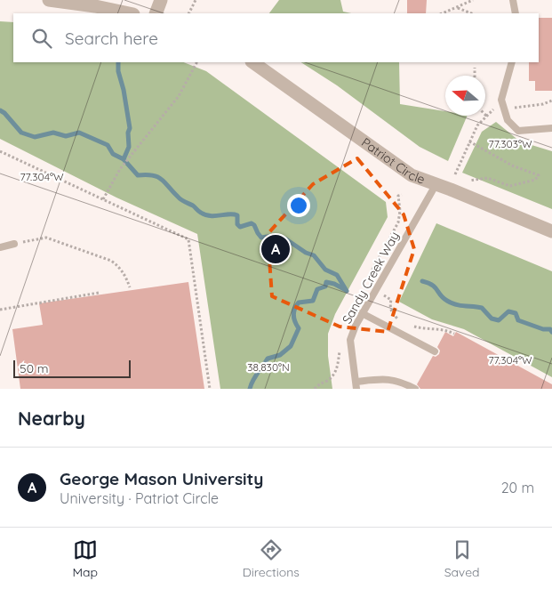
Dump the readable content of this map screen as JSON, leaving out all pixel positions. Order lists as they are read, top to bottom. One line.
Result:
{"streets":{"street":["Patriot Circle"],"lane":["Sandy Creek Way"]},"crossings":[["Patriot Circle","Sandy Creek Way"]],"scale_bar":"50 m","north":"left","page":{"search":"Search here","pins":"A","scale":"50 m","heading":"Nearby","list":[{"mark":"A","name":"George Mason University","note":"University · Patriot Circle","value":"20 m"}],"nav":["Map","Directions","Saved"]},"coordinates":["77.303°W","77.304°W","38.830°N"]}
